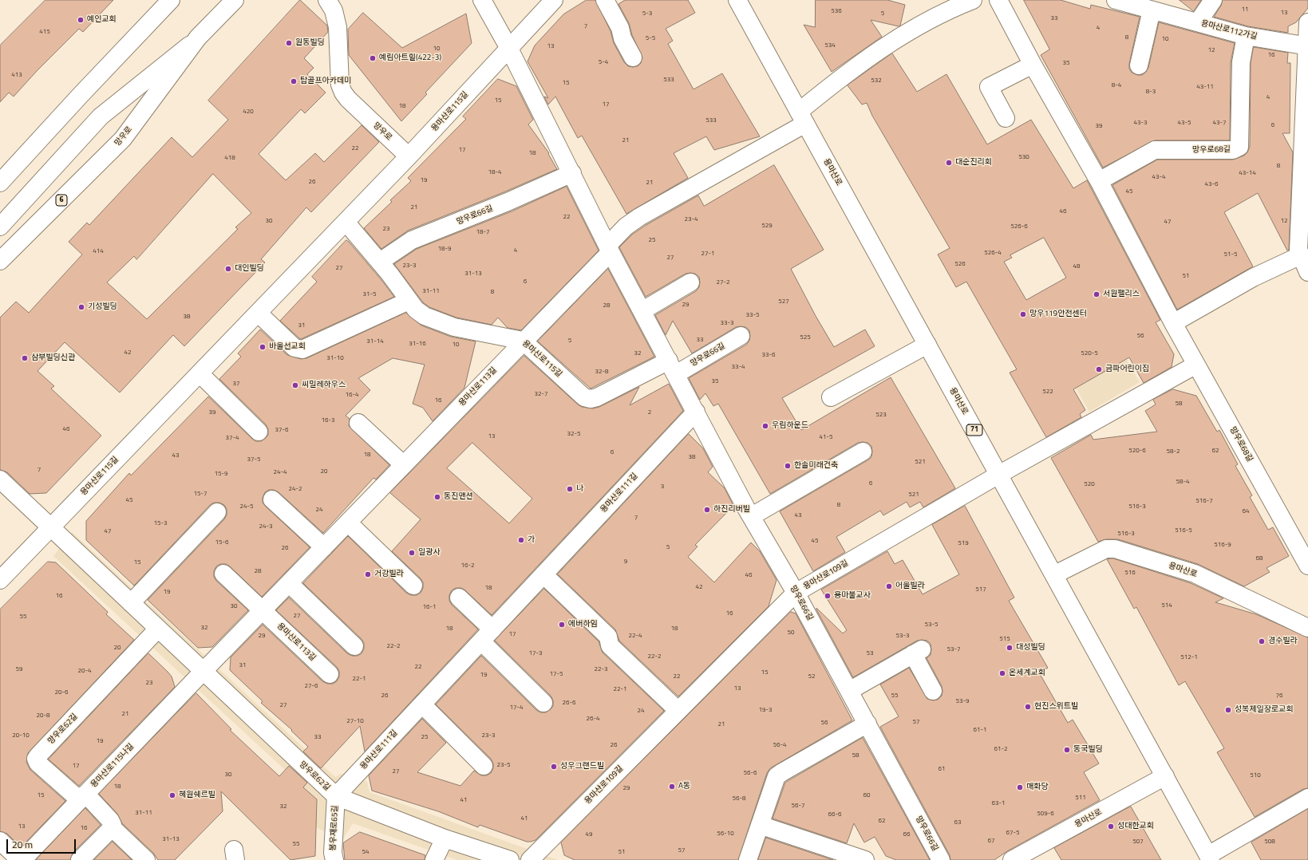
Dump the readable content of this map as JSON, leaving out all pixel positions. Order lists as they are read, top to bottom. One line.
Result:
{"streets":{"street":["용마산로112가길","용마산로115길","망우로","망우로68길","용마산로","6","망우로66길","용마산로113길","71","용마산로111길","용마산로109길","망우로62길","용마산로115나길","봉우재로65길"]},"crossings":[["용마산로112가길","망우로68길"],["용마산로115길","망우로"],["용마산로115길","망우로66길"],["용마산로115길","용마산로113길"],["용마산로115길","망우로62길"],["용마산로","용마산로113길"],["용마산로","용마산로109길"],["망우로66길","용마산로113길"],["망우로66길","용마산로111길"],["망우로66길","용마산로109길"],["용마산로113길","망우로62길"],["용마산로113길","용마산로115나길"],["용마산로111길","망우로62길"],["용마산로111길","봉우재로65길"],["망우로62길","용마산로115나길"],["망우로62길","봉우재로65길"]],"places":["예인교회","원동빌딩","예림아트힐(422-3)","탑골프아카데미","대순진리회","대인빌딩","서원팰리스","기성빌딩","망우119안전센터","바울선교회","삼부빌딩신관","금파어린이집","씨밀레하우스","우림하운드","한솔미래건축","나","동진맨션","하진리버빌","가","일광사","거강빌라","어울빌라","용마불교사","에버하임","경수빌라","대성빌딩","온세계교회","현진스위트빌","성복제일장로교회","동국빌딩","성우그랜드빌","A동","매화당","혜원쉐르빌","성대한교회"],"house_numbers":["11","536","13","5-3","5","33","7","4","415","8","5-5","10","534","13","10","12","16","5-4","35","413","533","532","15","8-4","43-11","8-3","4","15","17","18","420","533","43-3","43-5","43-7","6","39","21","22","17","18","530","418","8","18-4","43-14","43-4","19","26","21","43-6","45","21","46","22","23-4","30","12","47","529","526-6","23","18-7","25","18-9","4","414","526-4","27-1","51-5","27","526","23-3","48","27","31-13","51","6","27-2","31-11","8","31-5","527","29","28","33-5","38","33-3","31","56","525","33","5","31-14","31-16","10","42","32","520-5","33-6","31-10","33-4","32-8","35","37","522","32-7","16-4","16","58","39","2","523","16-3","46","37-6","32-5","13","41-5","37-4","520-6","62","58-2","6","18","43","38","37-5","521","7","20","24-4","15-9","58-4","6","520","3","24-2","15-7","521","45","516-7","8","24-5","516-3","24","64","43","7","15-3","24-3","516-5","47","516-3","45","15-6","519","516-9","5","26","68","9","15","16-2","28","516","46","42","18","517","19","16","514","30","16-1","16","27","55","53-5","32","18","18","50","17","29","22-4","53-3","515","22-2","20","53-7","17-3","53","22-2","512-1","31","22","59","22-3","20-4","15","17-5","19","22","52","22-1","23","27-6","13","22-1","20-6","26","55","76","53-9","26-6","27","17-4","19-3","24","21","20-8","26-4","27-10","57","56","21","61-1","20-10","23-3","33","25","19","26","56-4","61-2","58","23-5","17","61","27","56-6","30","510","18","29","15","60","511","56-8","41","63-1","56-7","32","31-11","509-6","66-6","41","62","63","13","16","67-5","56-10","49","66","31-13","67","507","508","55","57","54","51"],"scale_bar":"20 m"}
